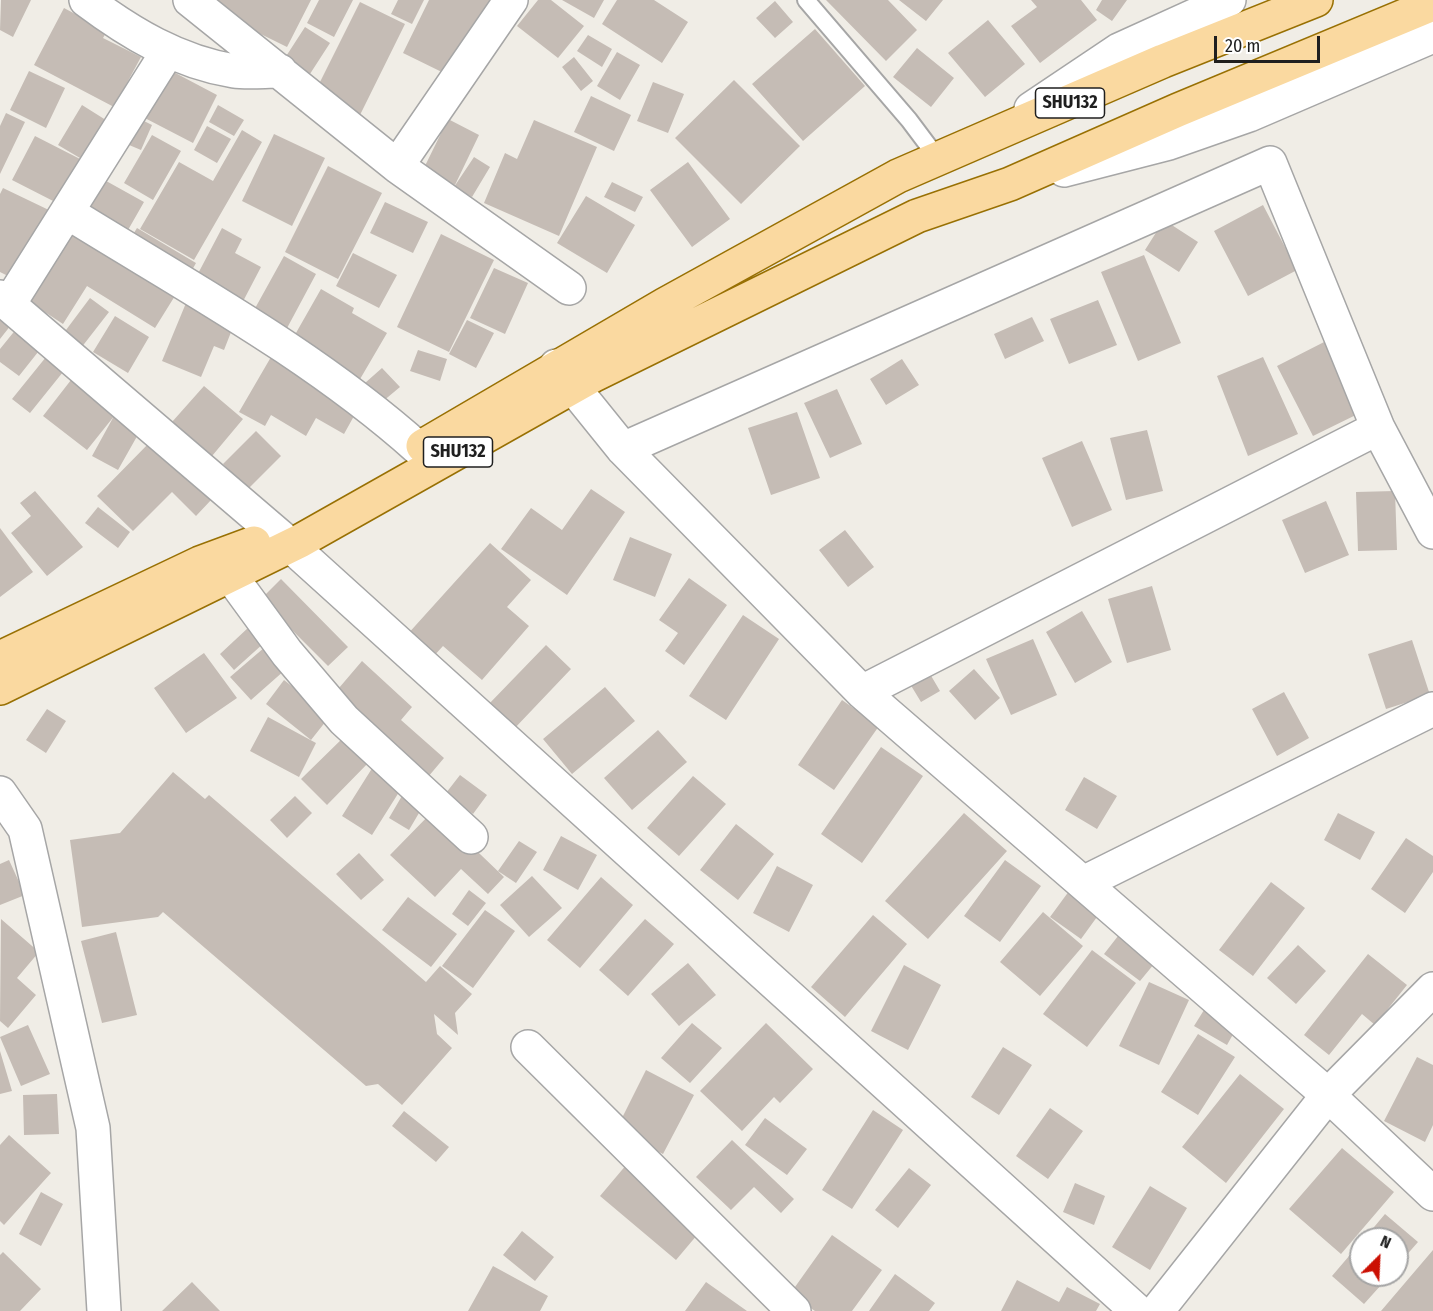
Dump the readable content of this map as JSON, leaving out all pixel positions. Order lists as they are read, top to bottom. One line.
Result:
{"streets":{"main road":["SHU132"]},"scale_bar":"20 m","north":"top right"}
